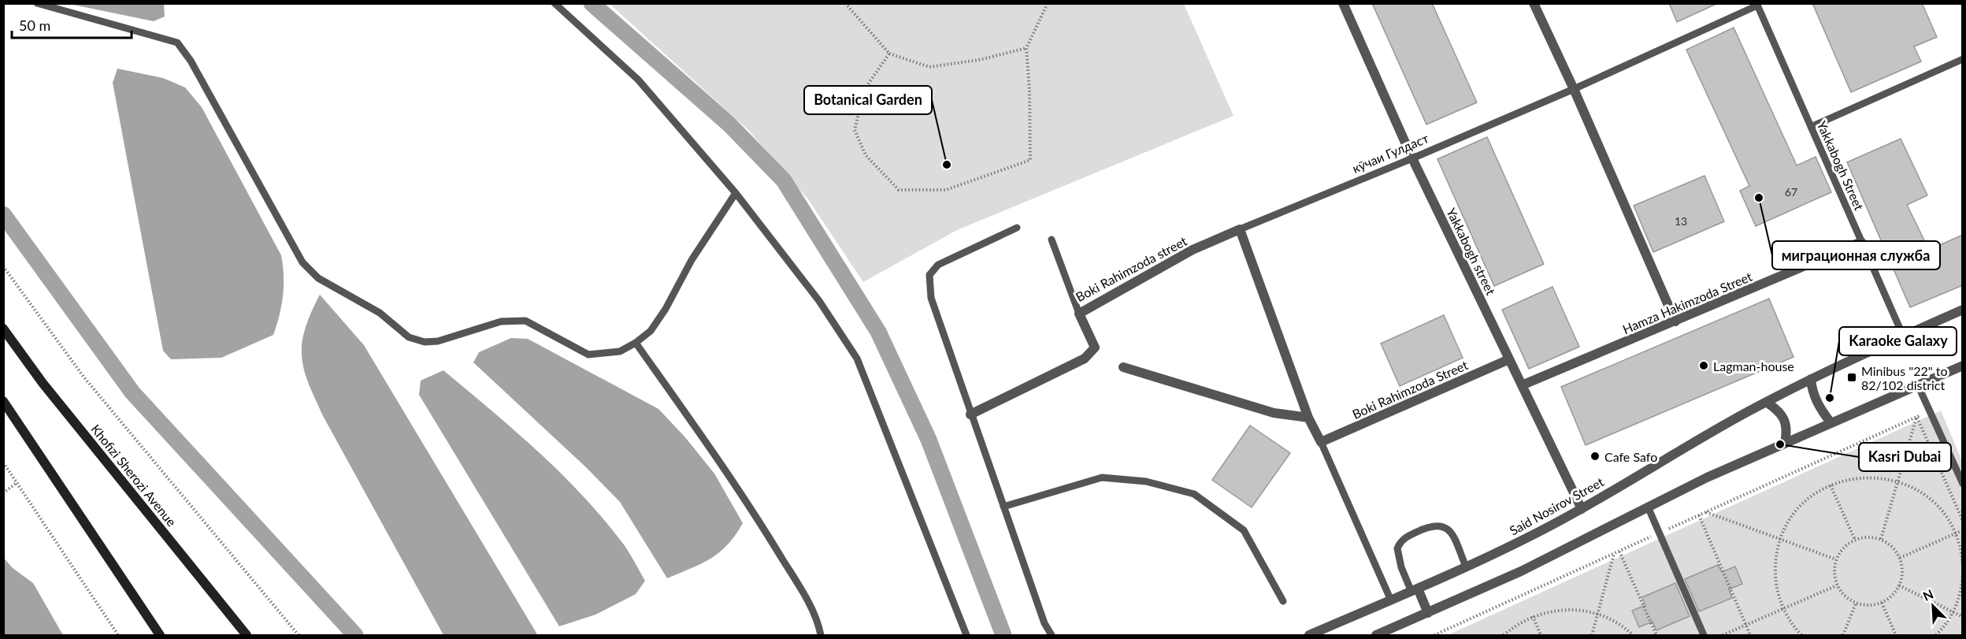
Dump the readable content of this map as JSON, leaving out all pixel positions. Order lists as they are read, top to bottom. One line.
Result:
{"streets":{"main road":["Khofizi Sherozi Avenue"],"street":["Yakkabogh street","Boki Rahimzoda street","Hamza Hakimzoda Street","Boki Rahimzoda Street","Said Nosirov Street"],"lane":["кӯчаи Гулдаст","Yakkabogh Street"]},"crossings":[["кӯчаи Гулдаст","Yakkabogh Street"],["кӯчаи Гулдаст","Yakkabogh street"],["кӯчаи Гулдаст","Boki Rahimzoda street"],["Yakkabogh Street","Hamza Hakimzoda Street"],["Yakkabogh Street","Said Nosirov Street"],["Yakkabogh street","Hamza Hakimzoda Street"],["Yakkabogh street","Boki Rahimzoda Street"],["Yakkabogh street","Said Nosirov Street"]],"places":{"other":["Botanical Garden","миграционная служба","Lagman-house","Karaoke Galaxy","Kasri Dubai","Cafe Safo"],"transit":["Minibus \"22\" to 82/102 district"]},"house_numbers":["67","13"],"scale_bar":"50 m","north":"top left"}
